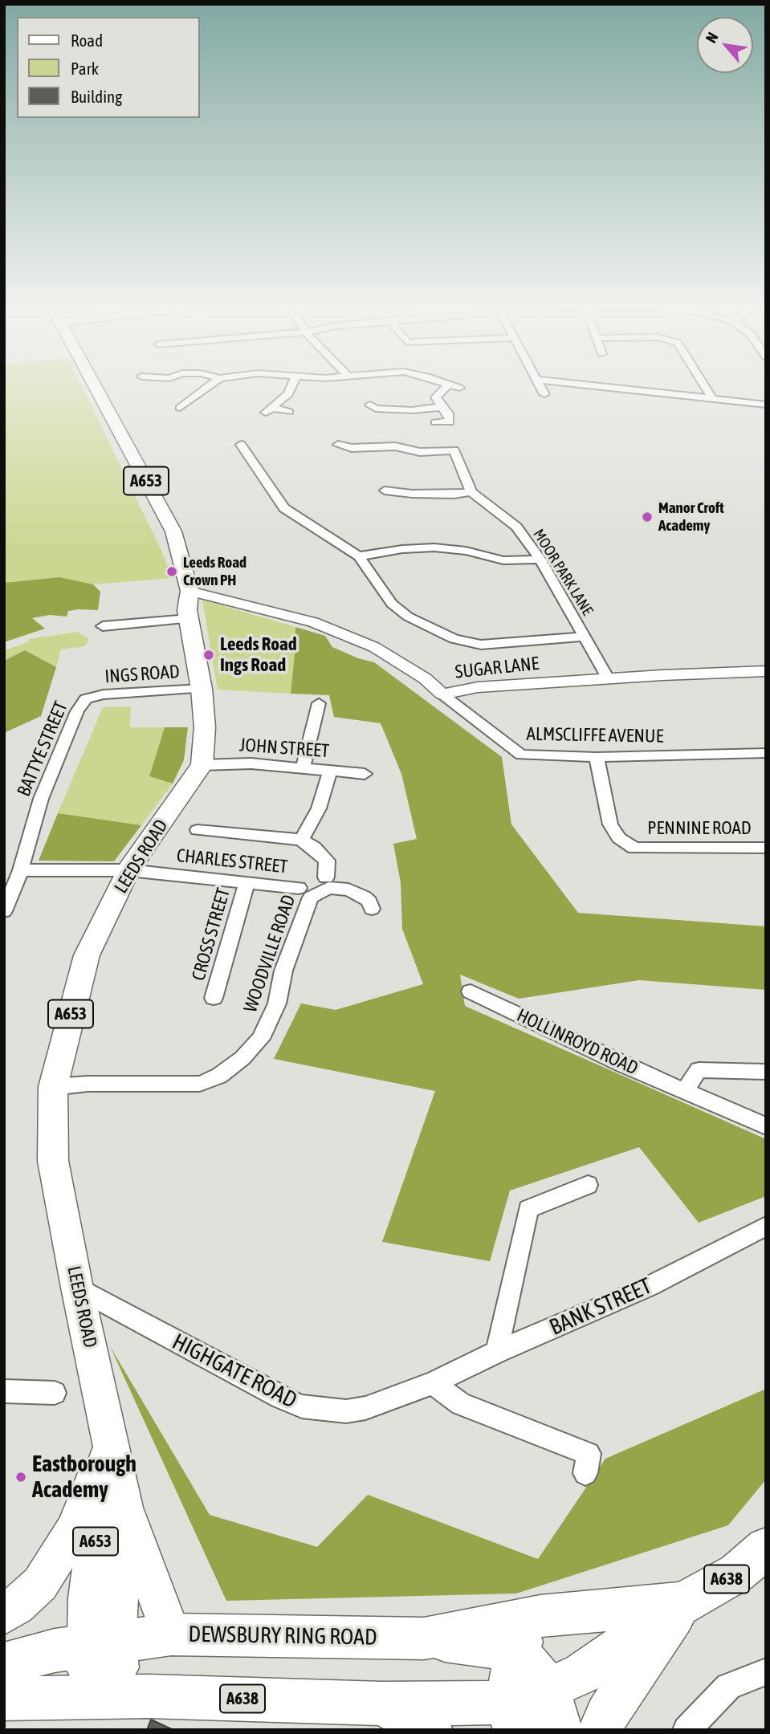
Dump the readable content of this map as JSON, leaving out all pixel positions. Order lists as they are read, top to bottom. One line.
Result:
{"streets":{"highway":["A638","DEWSBURY RING ROAD"],"main road":["A653","LEEDS ROAD"],"street":["MOOR PARK LANE","SUGAR LANE","INGS ROAD","ALMSCLIFFE AVENUE","JOHN STREET","BATTYE STREET","PENNINE ROAD","CHARLES STREET","CROSS STREET","WOODVILLE ROAD","HOLLINROYD ROAD","BANK STREET","HIGHGATE ROAD"]},"crossings":[["MOOR PARK LANE","SUGAR LANE"],["SUGAR LANE","ALMSCLIFFE AVENUE"],["SUGAR LANE","LEEDS ROAD"],["INGS ROAD","BATTYE STREET"],["INGS ROAD","LEEDS ROAD"],["ALMSCLIFFE AVENUE","PENNINE ROAD"],["JOHN STREET","LEEDS ROAD"],["BATTYE STREET","CHARLES STREET"],["LEEDS ROAD","CHARLES STREET"],["LEEDS ROAD","WOODVILLE ROAD"],["LEEDS ROAD","HIGHGATE ROAD"],["LEEDS ROAD","A638"],["LEEDS ROAD","DEWSBURY RING ROAD"],["CHARLES STREET","CROSS STREET"],["BANK STREET","HIGHGATE ROAD"],["A638","DEWSBURY RING ROAD"]],"places":["Manor Croft Academy","Leeds Road Crown PH","Leeds Road Ings Road","Eastborough Academy"],"legend":["Road","Park","Building"],"north":"top left"}
